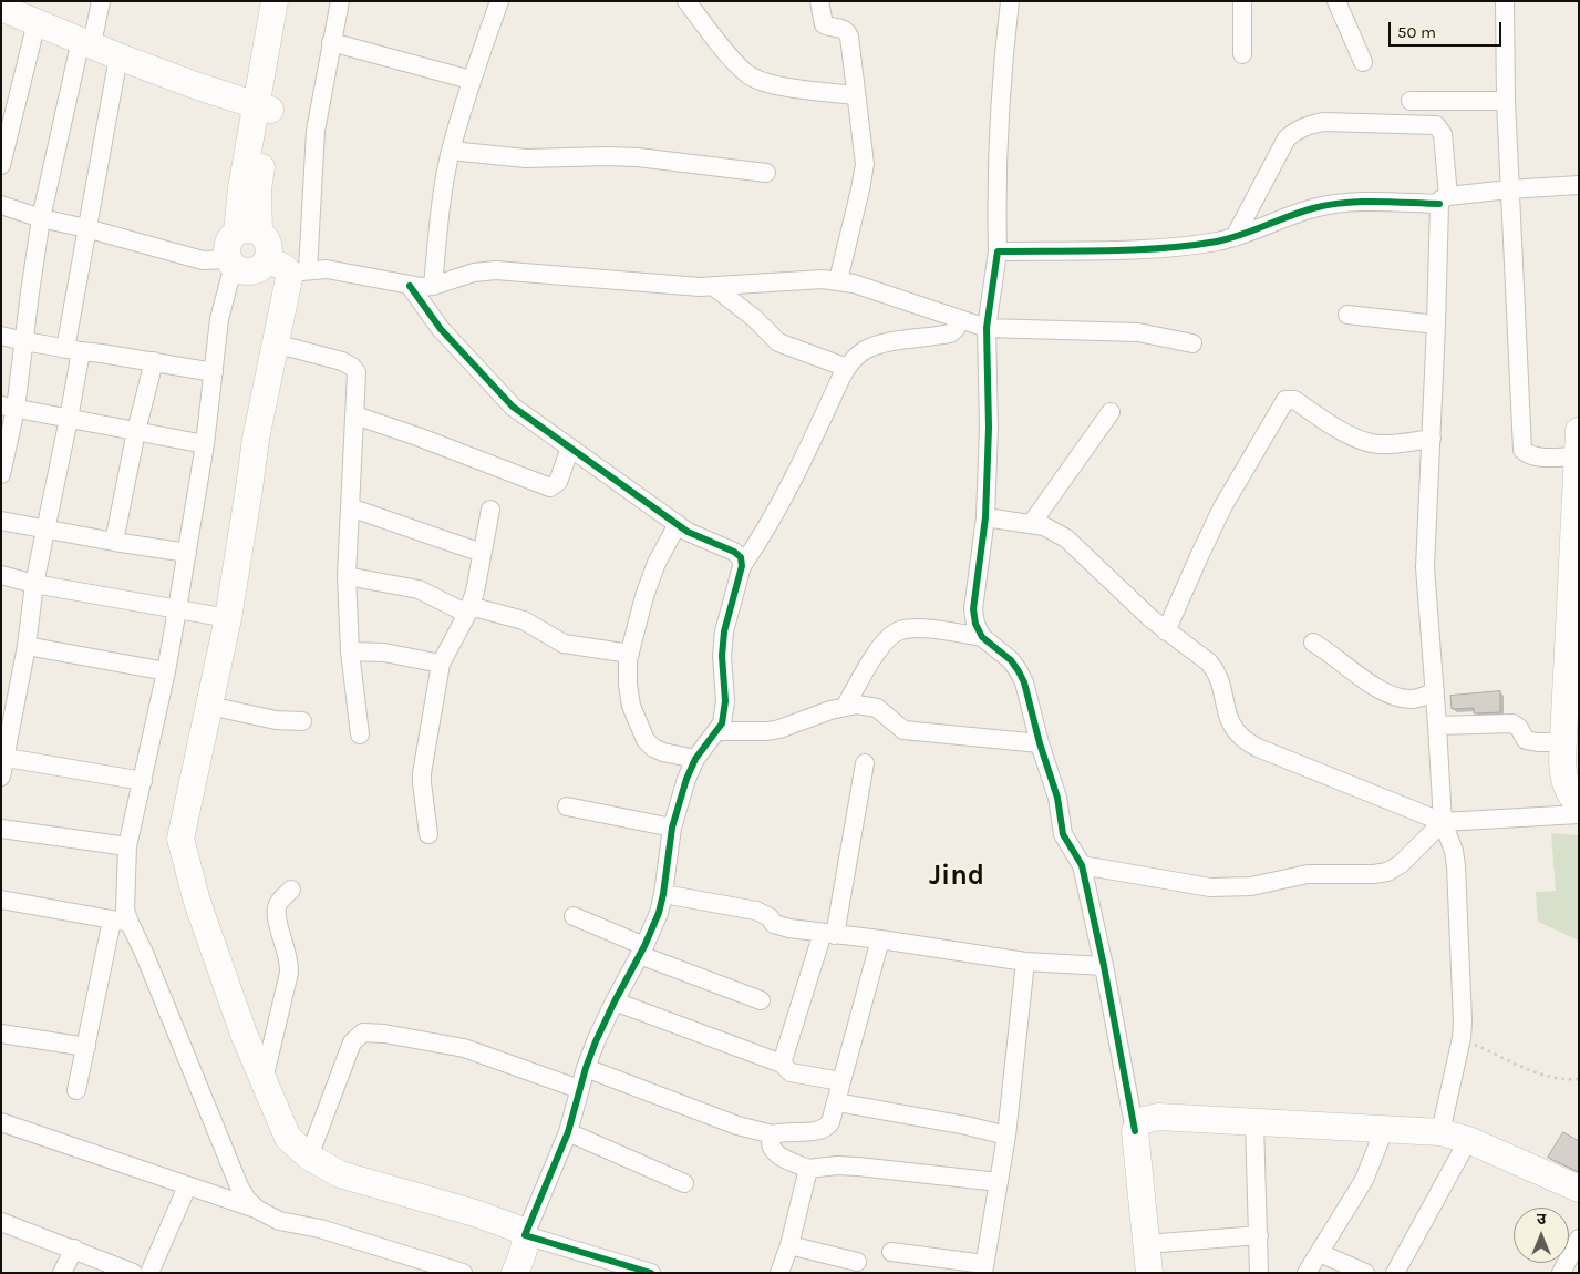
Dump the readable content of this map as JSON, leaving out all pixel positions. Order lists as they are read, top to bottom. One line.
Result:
{"districts":["Jind"],"scale_bar":"50 m","north":"top"}
